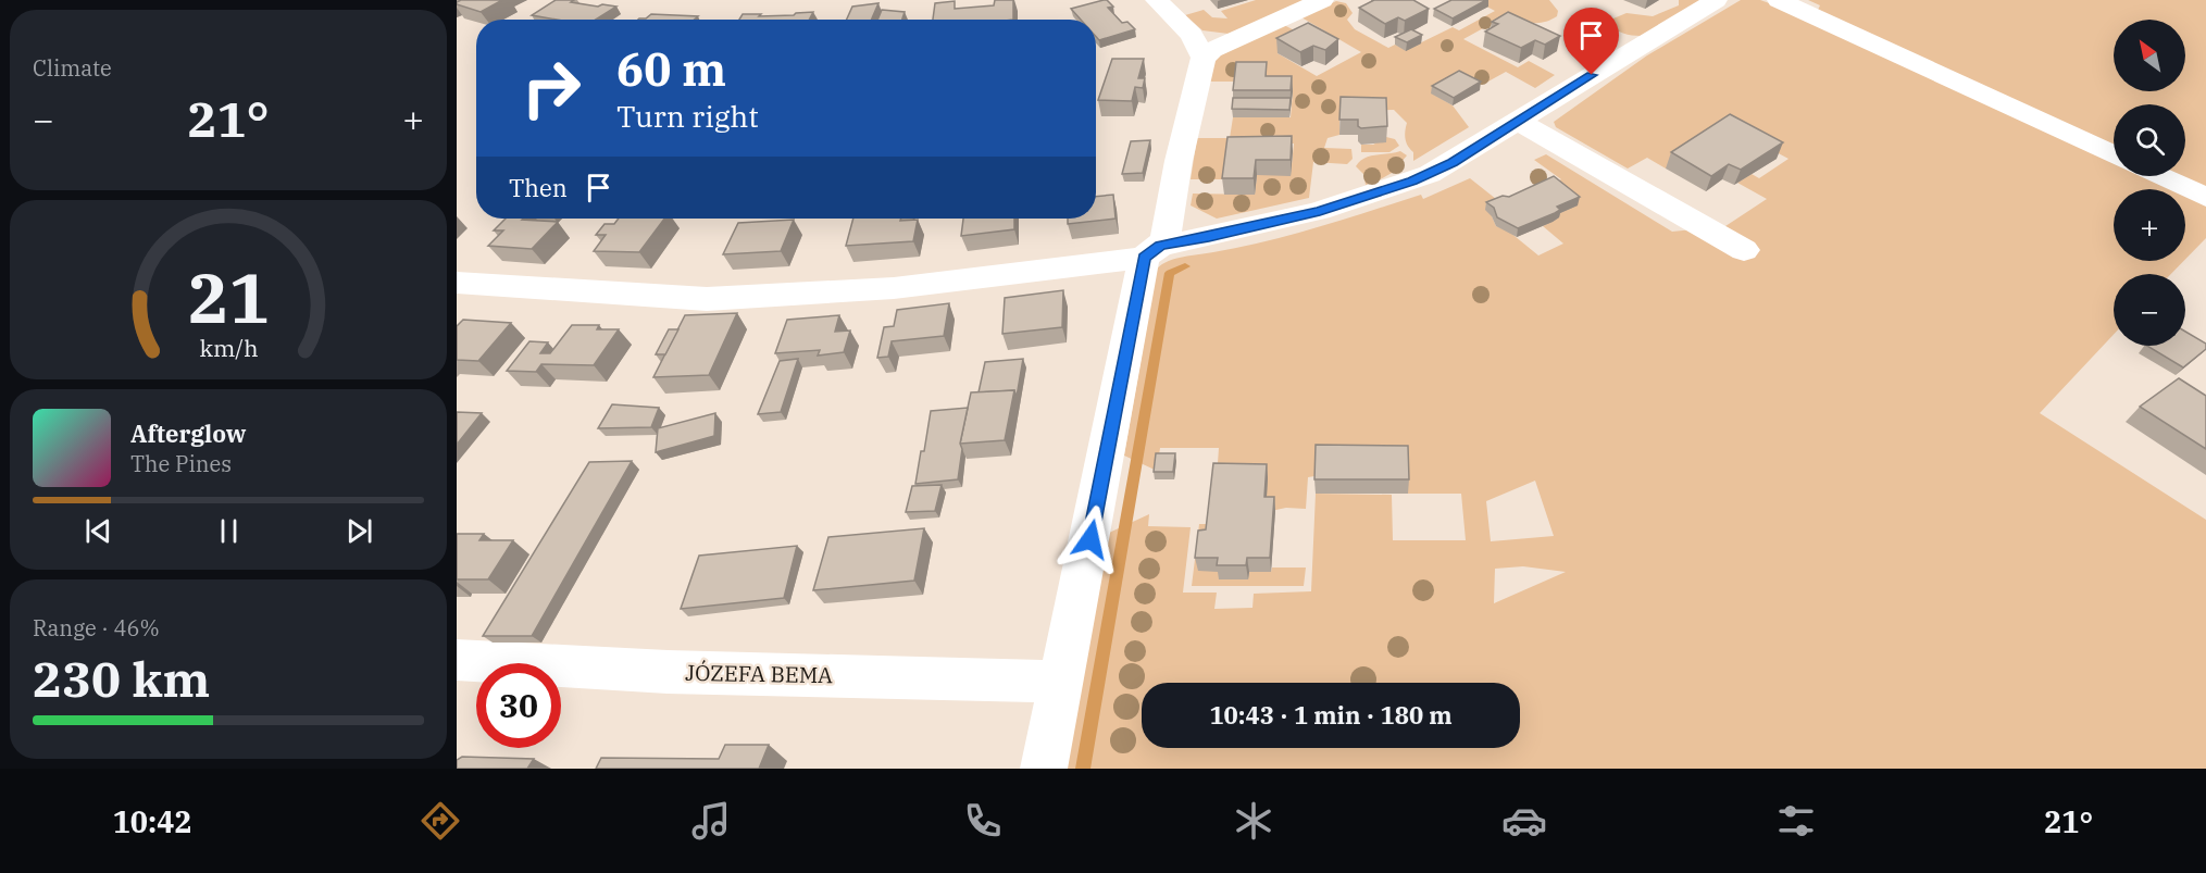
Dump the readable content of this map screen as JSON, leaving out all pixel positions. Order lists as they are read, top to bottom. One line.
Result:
{"streets":{"street":["JÓZEFA BEMA"]},"north":"top left","page":{"tile":["Climate",["Range · 46%","230 km"]],"map_buttons":["+","−"],"turn":["60 m","Turn right"],"heat":["−","21°","+"],"then":"Then","song":["Afterglow","The Pines"],"limit":"30","trip":"10:43 · 1 min · 180 m","tabs":["10:42","21°"],"gauge":["21","km/h"]}}
